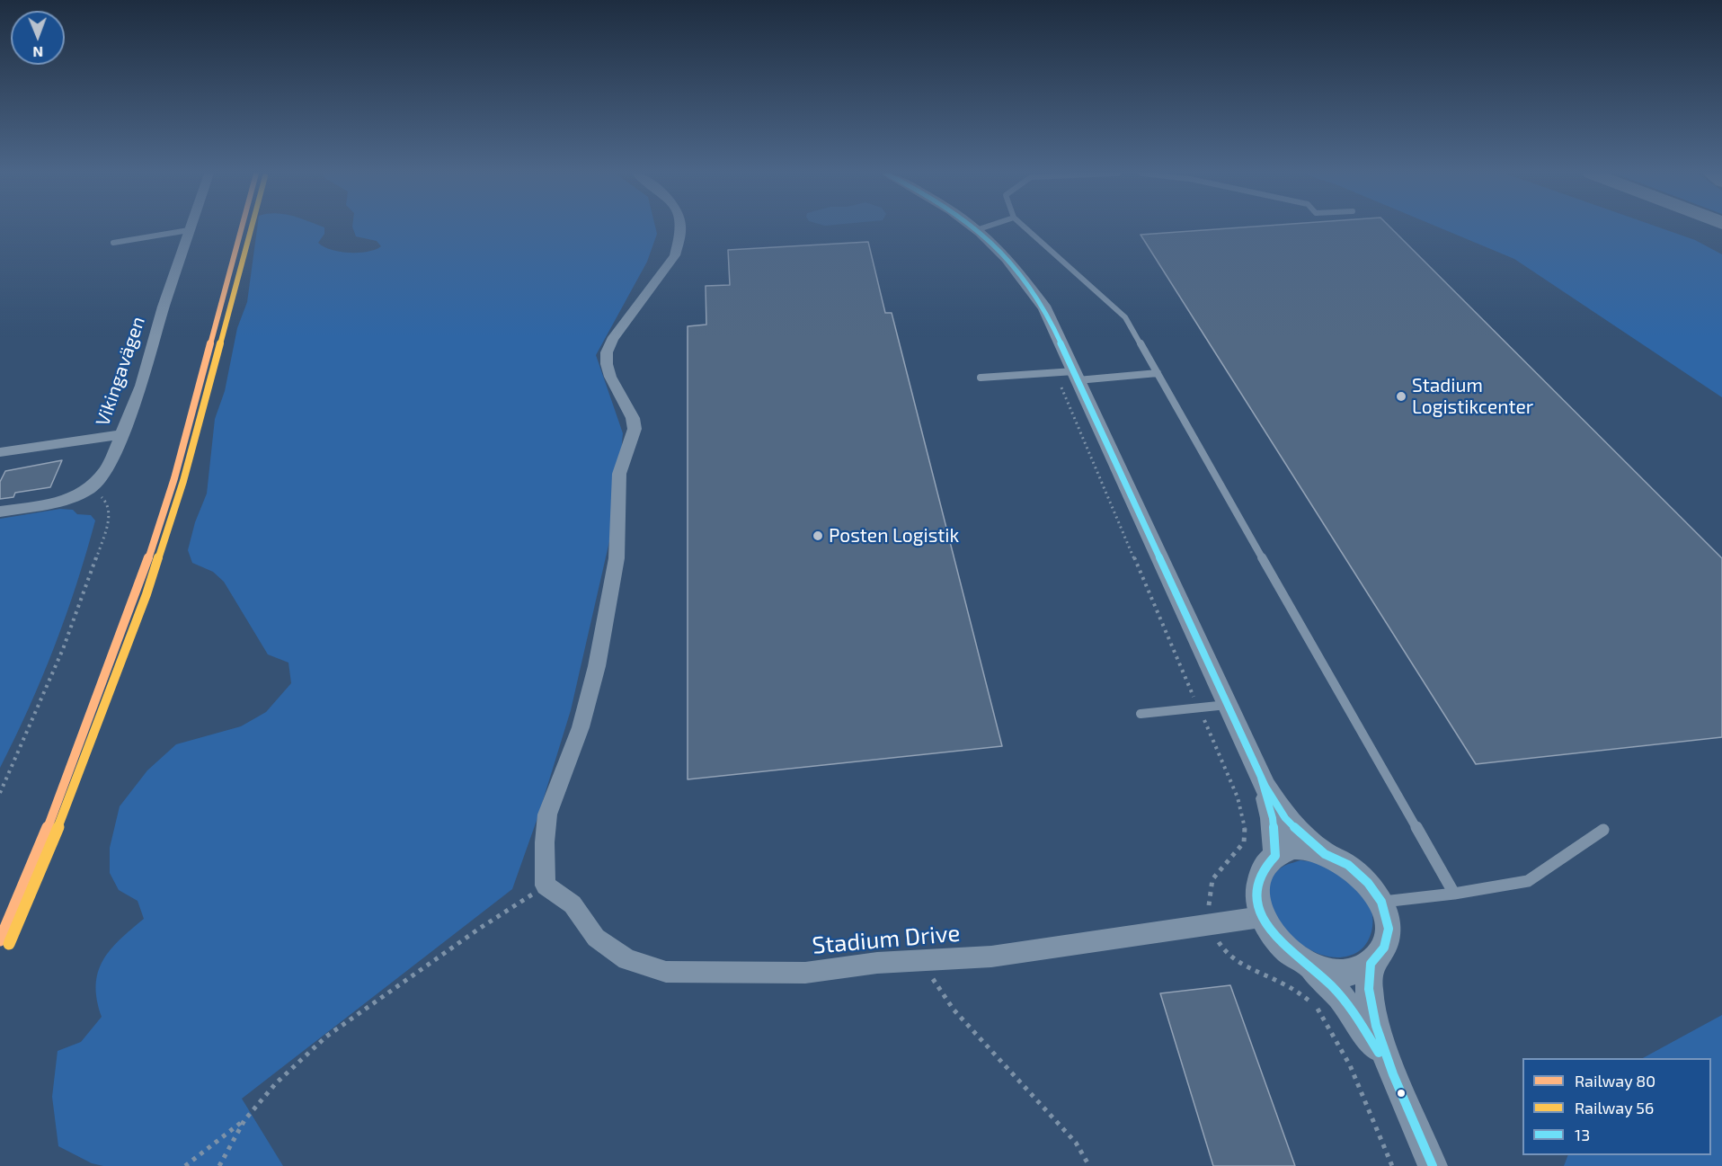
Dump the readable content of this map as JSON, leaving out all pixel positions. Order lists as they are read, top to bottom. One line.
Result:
{"streets":{"street":["Vikingavägen","Stadium Drive"]},"places":["Stadium Logistikcenter","Posten Logistik"],"lines":["rail line 80","rail line 56","transit line 13"],"legend":["Railway 80","Railway 56","13"],"north":"bottom"}
